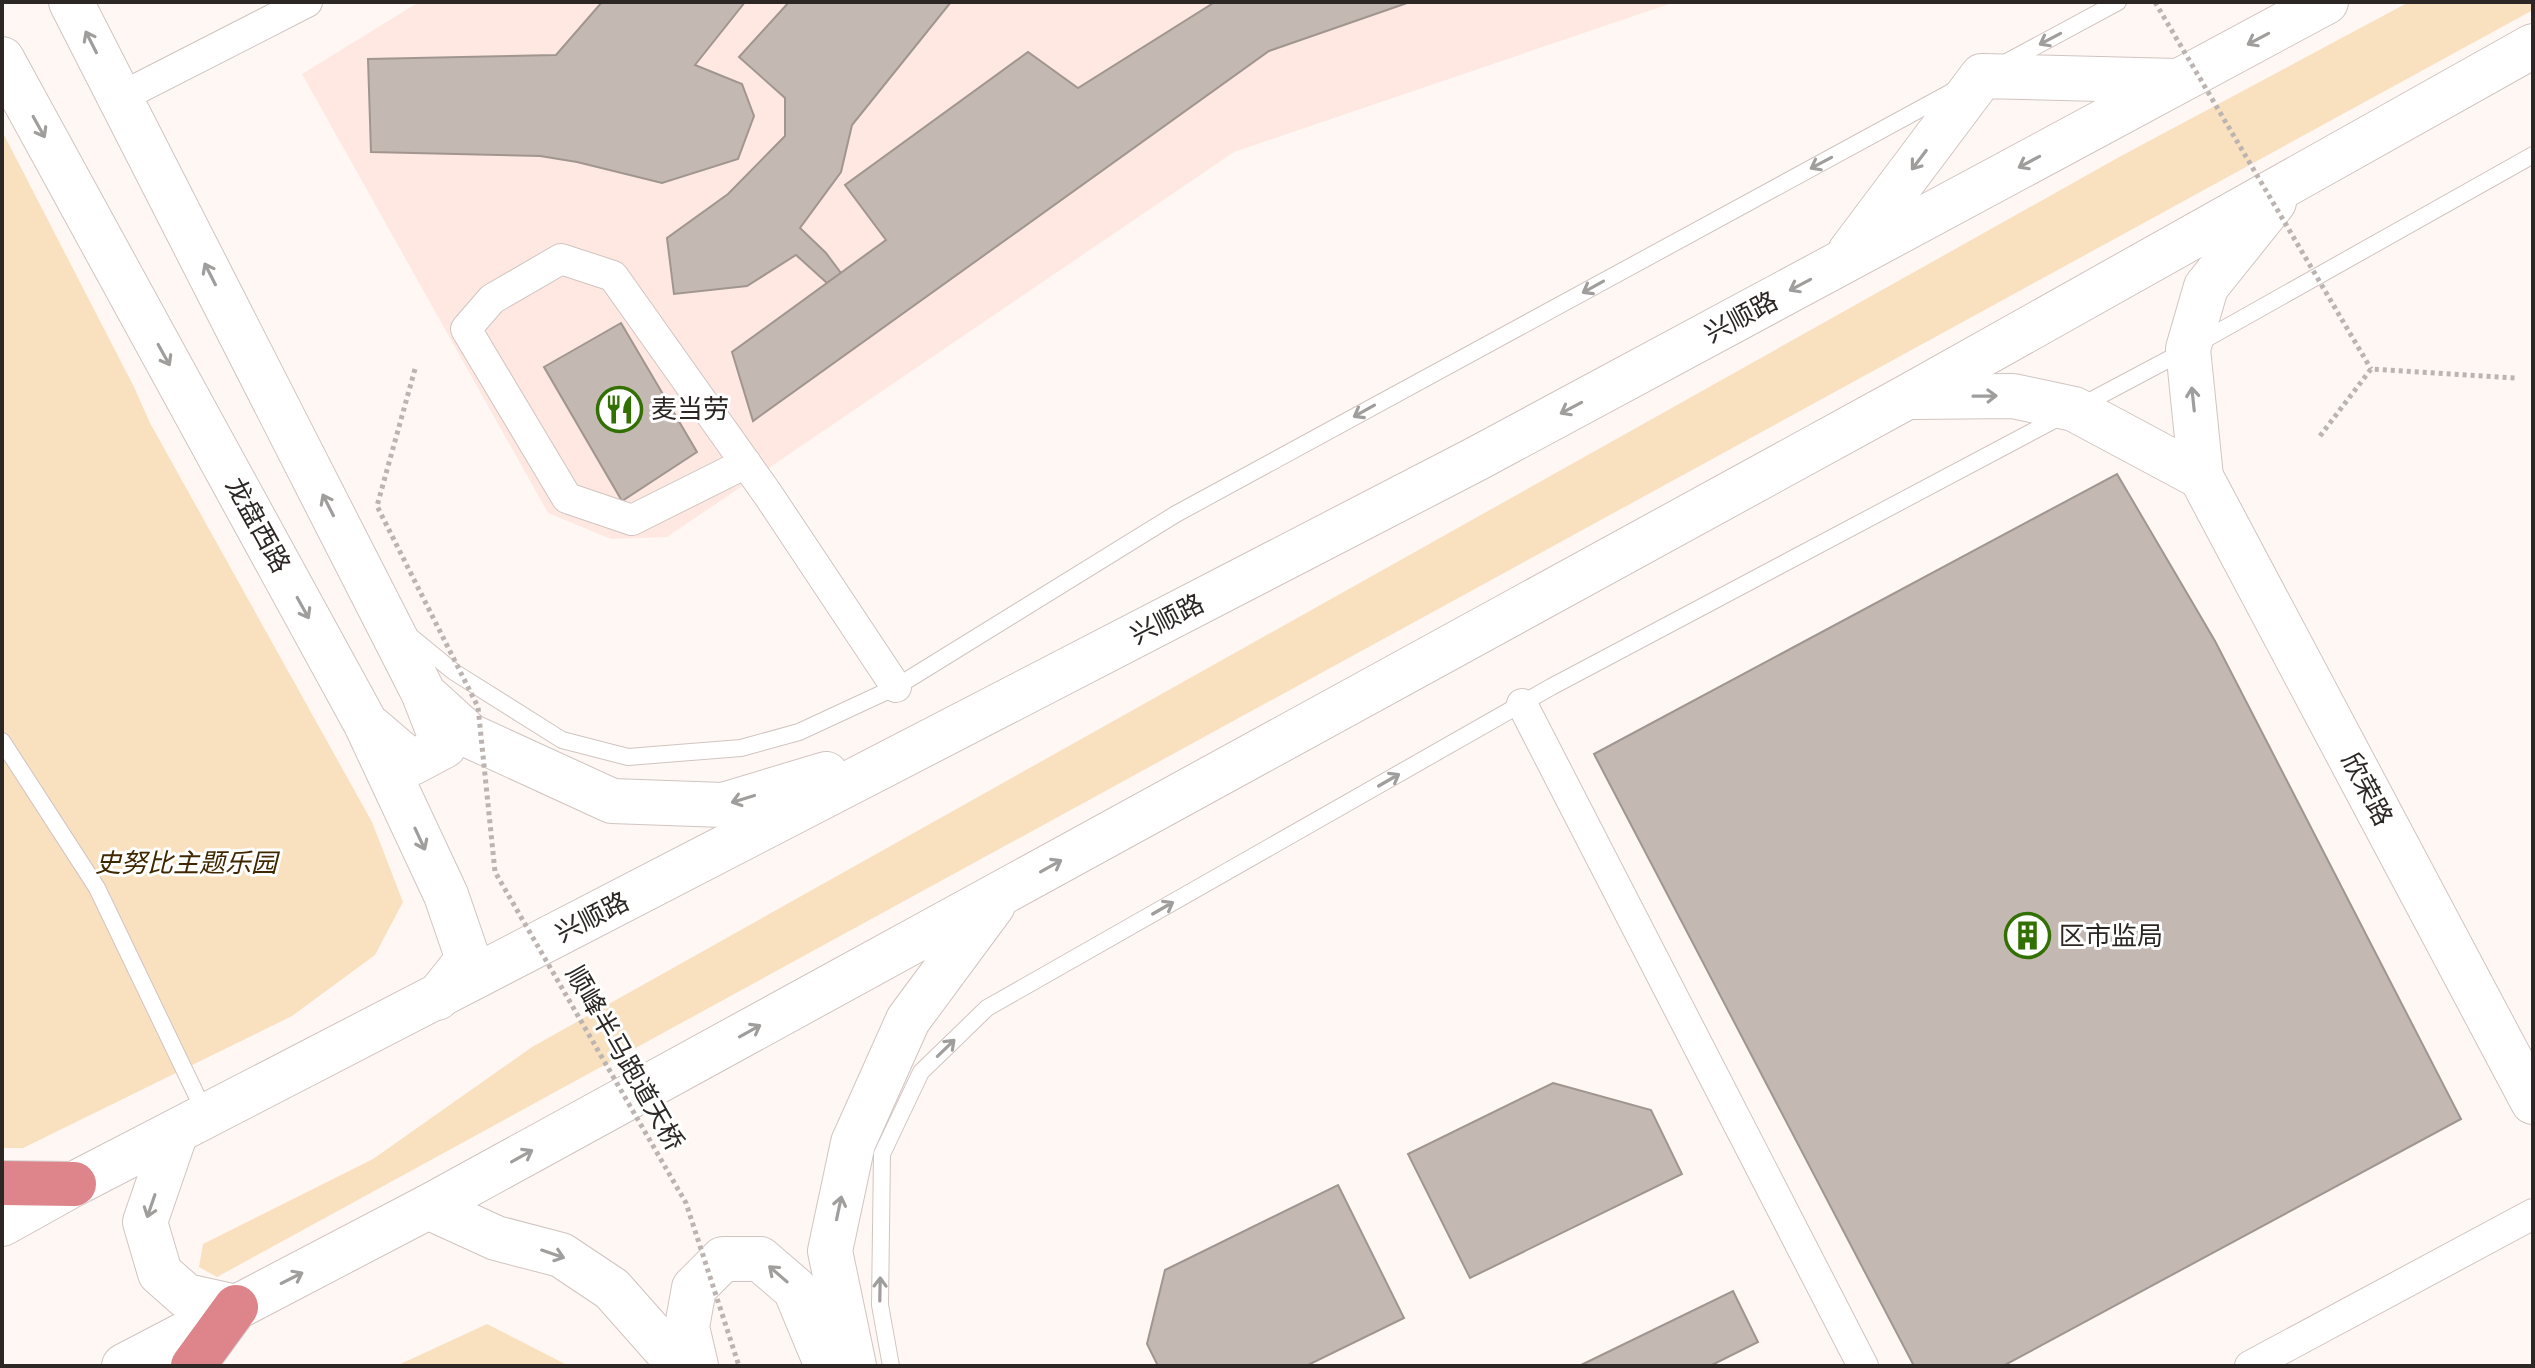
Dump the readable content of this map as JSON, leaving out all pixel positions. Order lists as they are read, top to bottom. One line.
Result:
{"streets":{"main road":["兴顺路","龙盘西路","欣荣路"],"path":["顺峰半马跑道天桥"]},"crossings":[["兴顺路","龙盘西路"]],"parks":["史努比主题乐园"],"places":{"restaurant":["麦当劳"],"building":["区市监局"]}}
